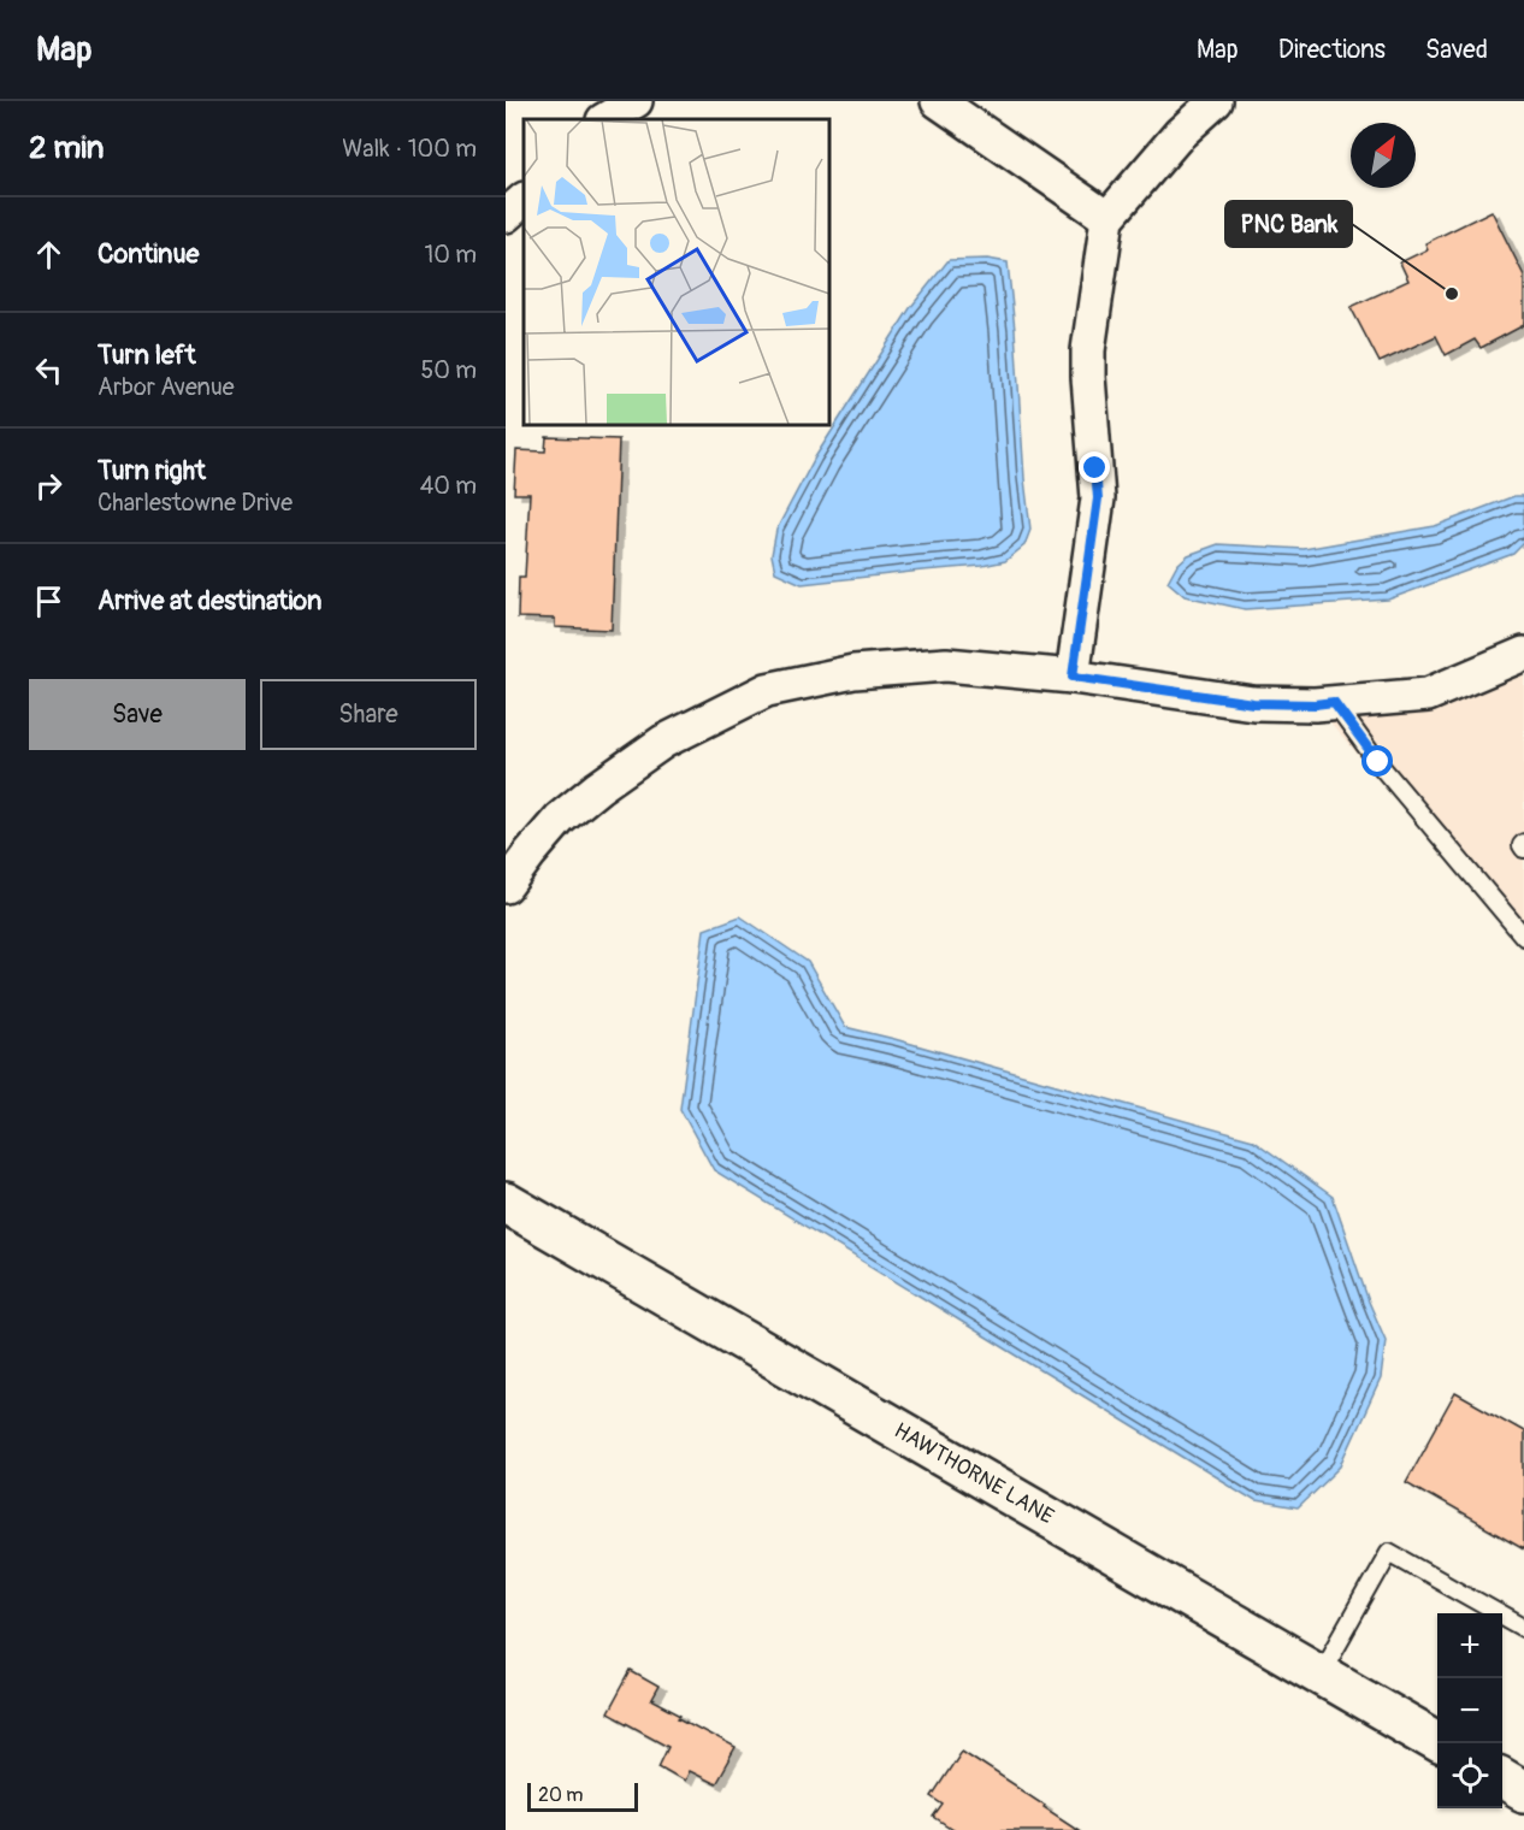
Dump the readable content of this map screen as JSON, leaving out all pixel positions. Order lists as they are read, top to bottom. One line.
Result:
{"streets":{"street":["HAWTHORNE LANE"]},"places":["PNC Bank"],"scale_bar":"20 m","north":"top right","page":{"header":"Map","nav":["Map","Directions","Saved"],"heading":["2 min","Walk · 100 m"],"list":[["Continue","10 m"],["Turn left","Arbor Avenue","50 m"],["Turn right","Charlestowne Drive","40 m"],"Arrive at destination"],"buttons":["Save","Share"],"map_buttons":["+","−"],"scale":"20 m"}}
